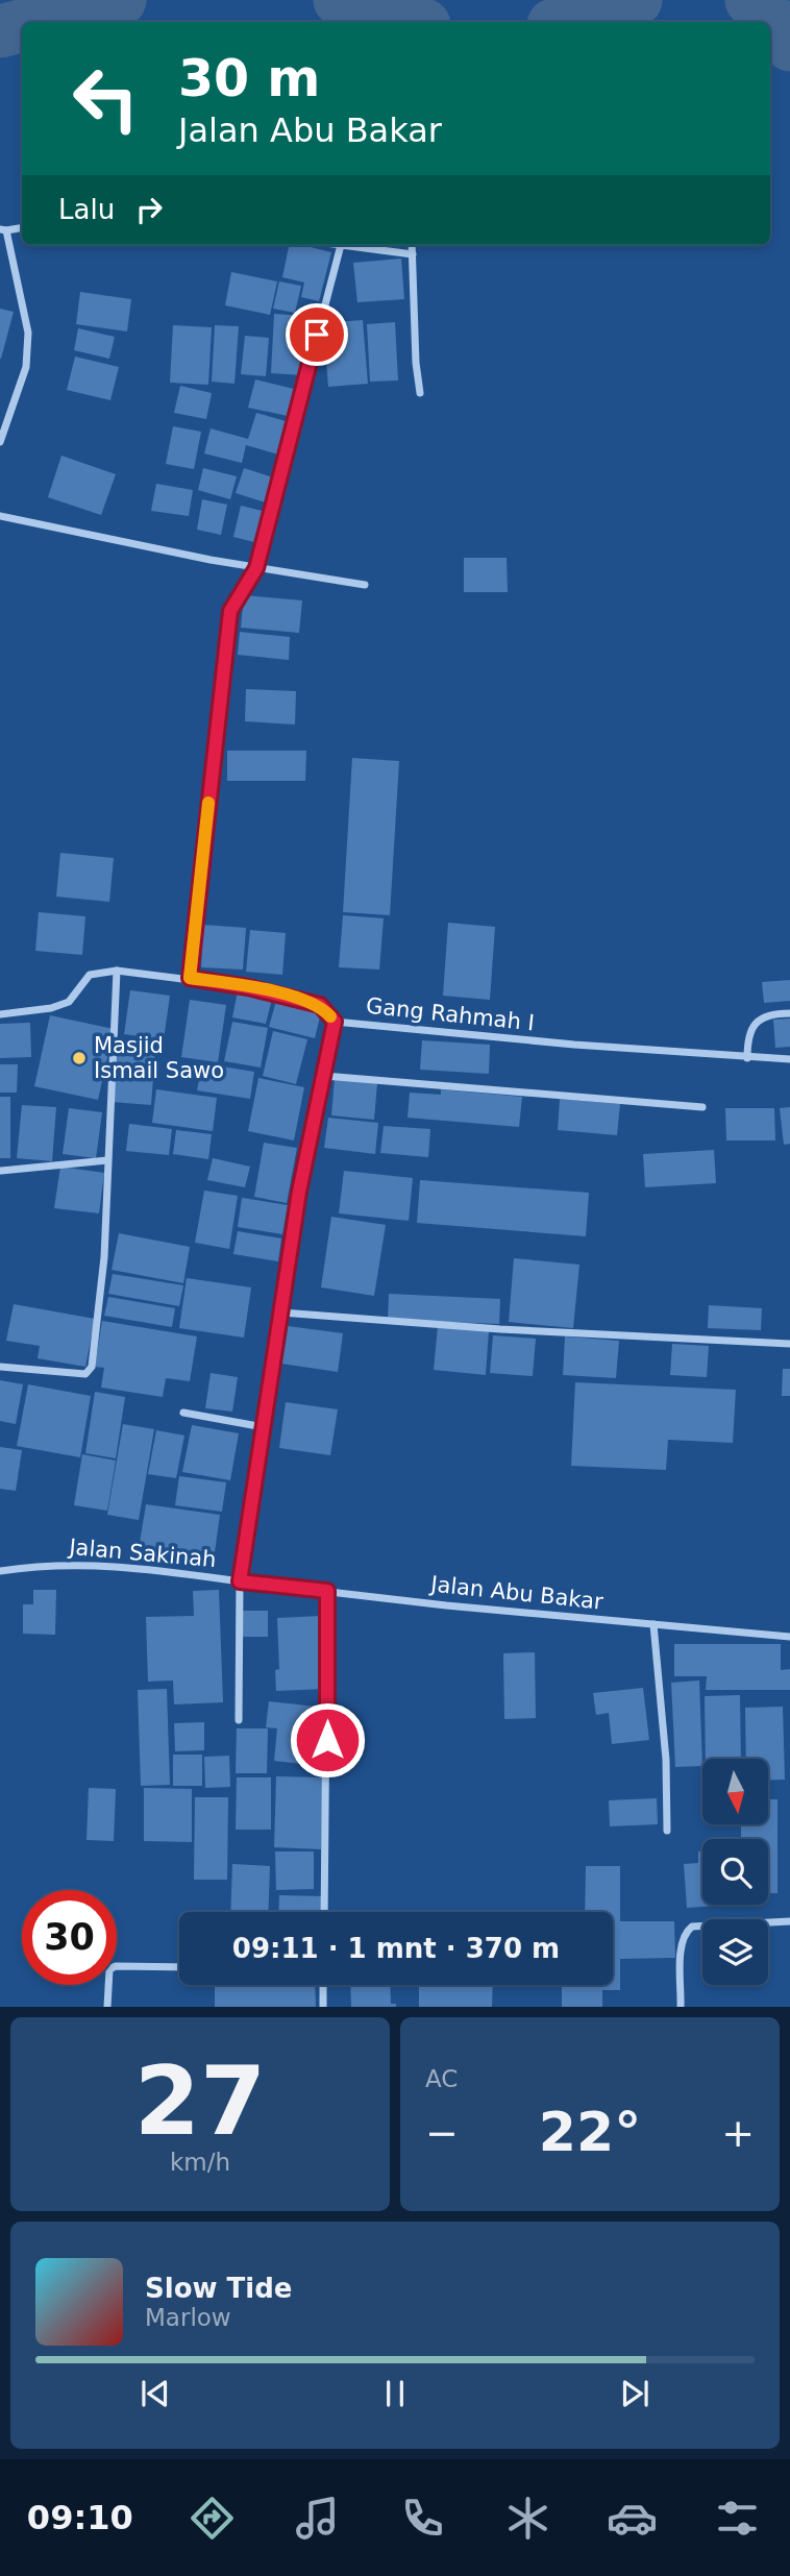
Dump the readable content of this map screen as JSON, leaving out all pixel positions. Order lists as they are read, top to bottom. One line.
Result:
{"streets":{"street":["Gang Rahmah I","Jalan Sakinah","Jalan Abu Bakar"]},"crossings":[["Gang Rahmah I","Jalan Sakinah"],["Jalan Sakinah","Jalan Abu Bakar"]],"places":["Masjid Ismail Sawo"],"north":"bottom","page":{"turn":["30 m","Jalan Abu Bakar"],"then":"Lalu","limit":"30","trip":"09:11 · 1 mnt · 370 m","tile":[["27","km/h"],"AC"],"heat":["−","22°","+"],"song":["Slow Tide","Marlow"],"tabs":"09:10"}}
